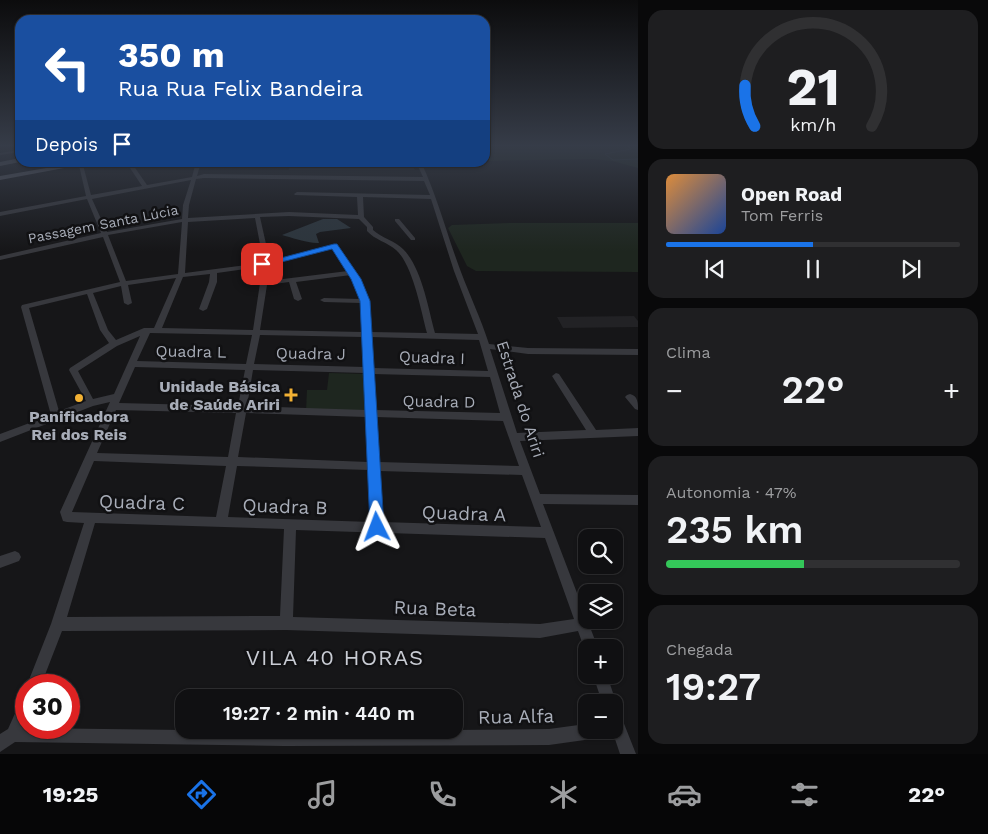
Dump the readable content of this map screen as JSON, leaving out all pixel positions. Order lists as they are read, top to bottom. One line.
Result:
{"streets":{"street":["Passagem Santa Lúcia","Quadra L","Quadra J","Quadra I","Estrada do Ariri","Quadra D","Quadra C","Quadra B","Quadra A","Rua Beta","Rua Alfa"]},"crossings":[["Quadra L","Quadra J"],["Quadra J","Quadra I"],["Quadra I","Estrada do Ariri"],["Estrada do Ariri","Quadra D"],["Estrada do Ariri","Quadra A"],["Quadra C","Quadra B"],["Quadra B","Quadra A"]],"districts":["VILA 40 HORAS"],"places":{"health":["Unidade Básica de Saúde Ariri"],"other":["Panificadora Rei dos Reis"]},"page":{"turn":["350 m","Rua Rua Felix Bandeira"],"then":"Depois","song":["Open Road","Tom Ferris"],"tile":["Clima",["Autonomia · 47%","235 km"],["Chegada","19:27"]],"heat":["−","22°","+"],"map_buttons":["+","−"],"limit":"30","trip":"19:27 · 2 min · 440 m","tabs":["19:25","22°"],"gauge":["21","km/h"]}}
